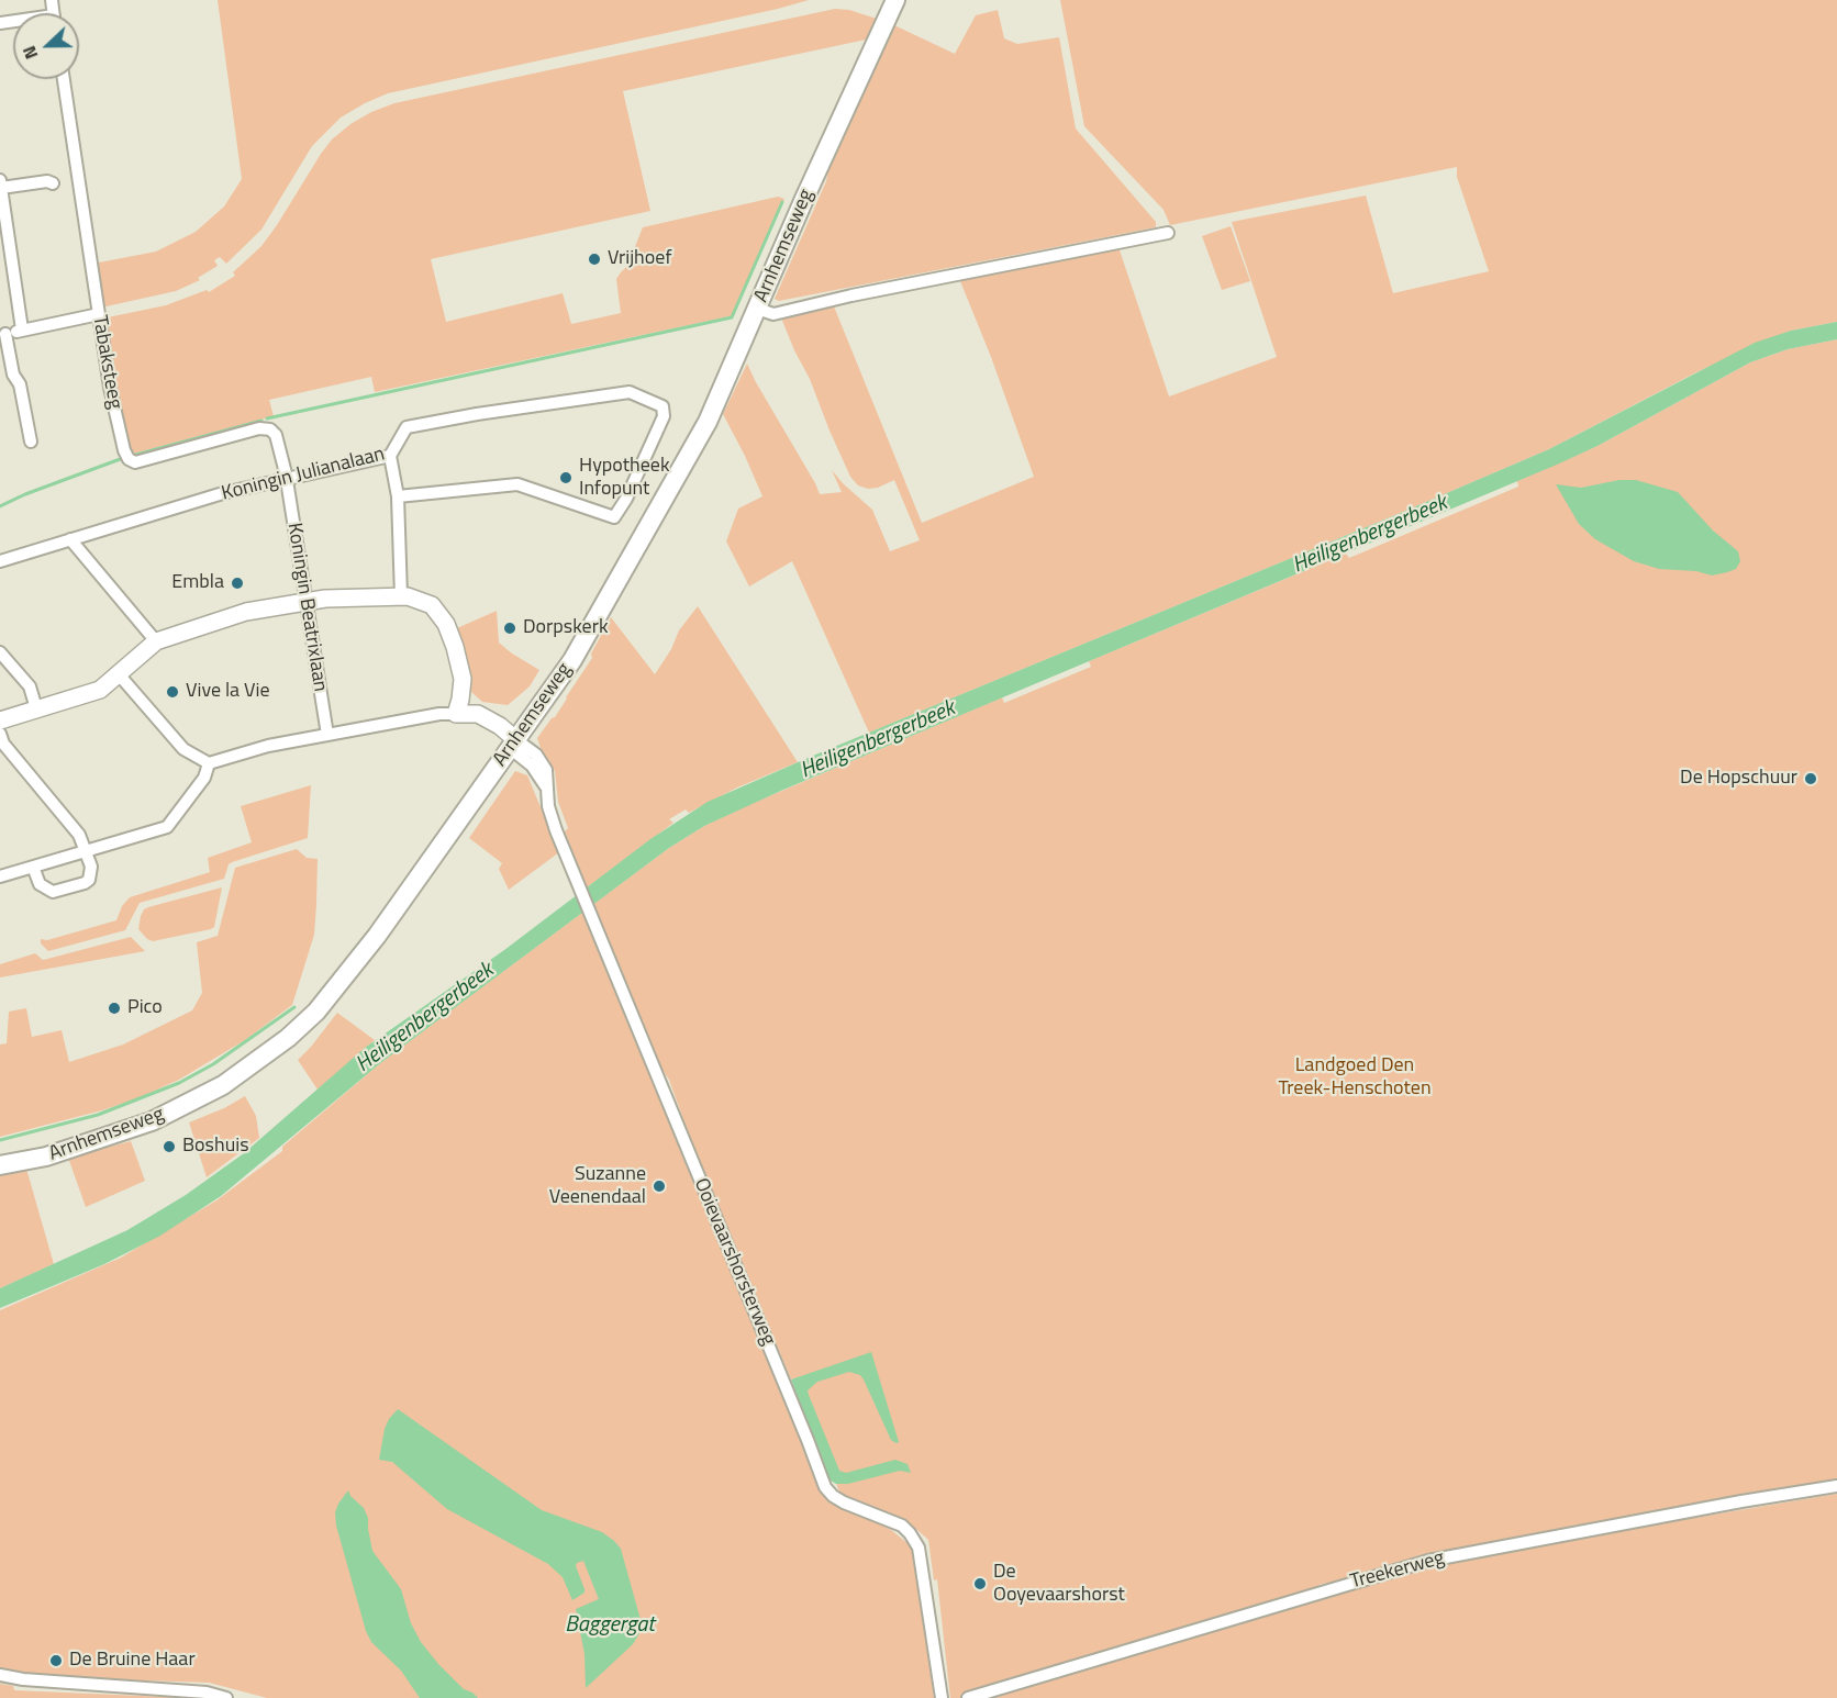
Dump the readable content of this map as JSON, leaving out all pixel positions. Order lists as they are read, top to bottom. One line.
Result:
{"streets":{"main road":["Arnhemseweg"],"street":["Tabaksteeg","Koningin Julianalaan","Koningin Beatrixlaan","Ooievaarshorsterweg","Treekerweg"]},"crossings":[["Arnhemseweg","Ooievaarshorsterweg"],["Tabaksteeg","Koningin Julianalaan"],["Tabaksteeg","Koningin Beatrixlaan"],["Koningin Julianalaan","Koningin Beatrixlaan"]],"water":["Heiligenbergerbeek","Baggergat"],"parks":["Landgoed Den Treek-Henschoten"],"places":["Vrijhoef","Hypotheek Infopunt","Embla","Dorpskerk","Vive la Vie","De Hopschuur","Pico","Boshuis","Suzanne Veenendaal","De Ooyevaarshorst","De Bruine Haar"],"north":"left"}
